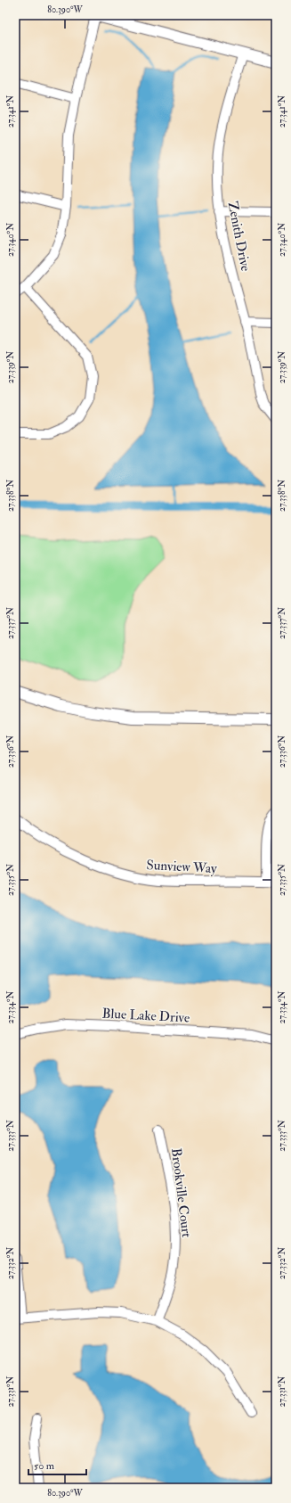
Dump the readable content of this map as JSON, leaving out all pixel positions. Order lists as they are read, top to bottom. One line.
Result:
{"streets":{"street":["Zenith Drive","Sunview Way","Blue Lake Drive","Brookville Court"]},"scale_bar":"50 m","coordinates":["80.390°W","27.341°N","27.340°N","27.339°N","27.338°N","27.337°N","27.336°N","27.335°N","27.334°N","27.333°N","27.332°N","27.331°N"]}
